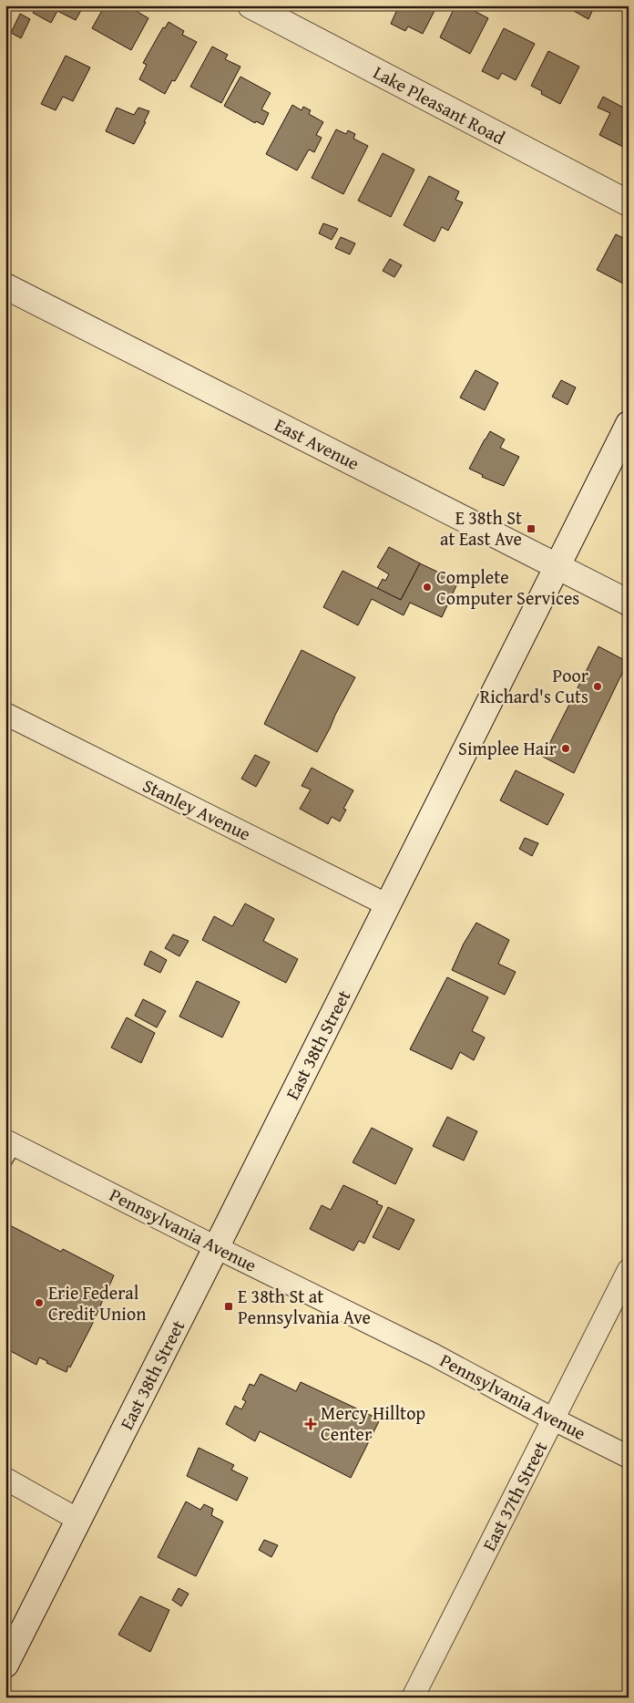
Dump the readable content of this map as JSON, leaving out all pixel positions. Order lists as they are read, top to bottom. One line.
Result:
{"streets":{"main road":["Lake Pleasant Road","East Avenue","East 38th Street"],"street":["Stanley Avenue","Pennsylvania Avenue","East 37th Street"]},"crossings":[["East Avenue","East 38th Street"],["Stanley Avenue","East 38th Street"],["East 38th Street","Pennsylvania Avenue"],["Pennsylvania Avenue","East 37th Street"]],"places":{"transit":["E 38th St at East Ave","E 38th St at Pennsylvania Ave"],"other":["Complete Computer Services","Poor Richard's Cuts","Simplee Hair","Erie Federal Credit Union"],"health":["Mercy Hilltop Center"]}}
